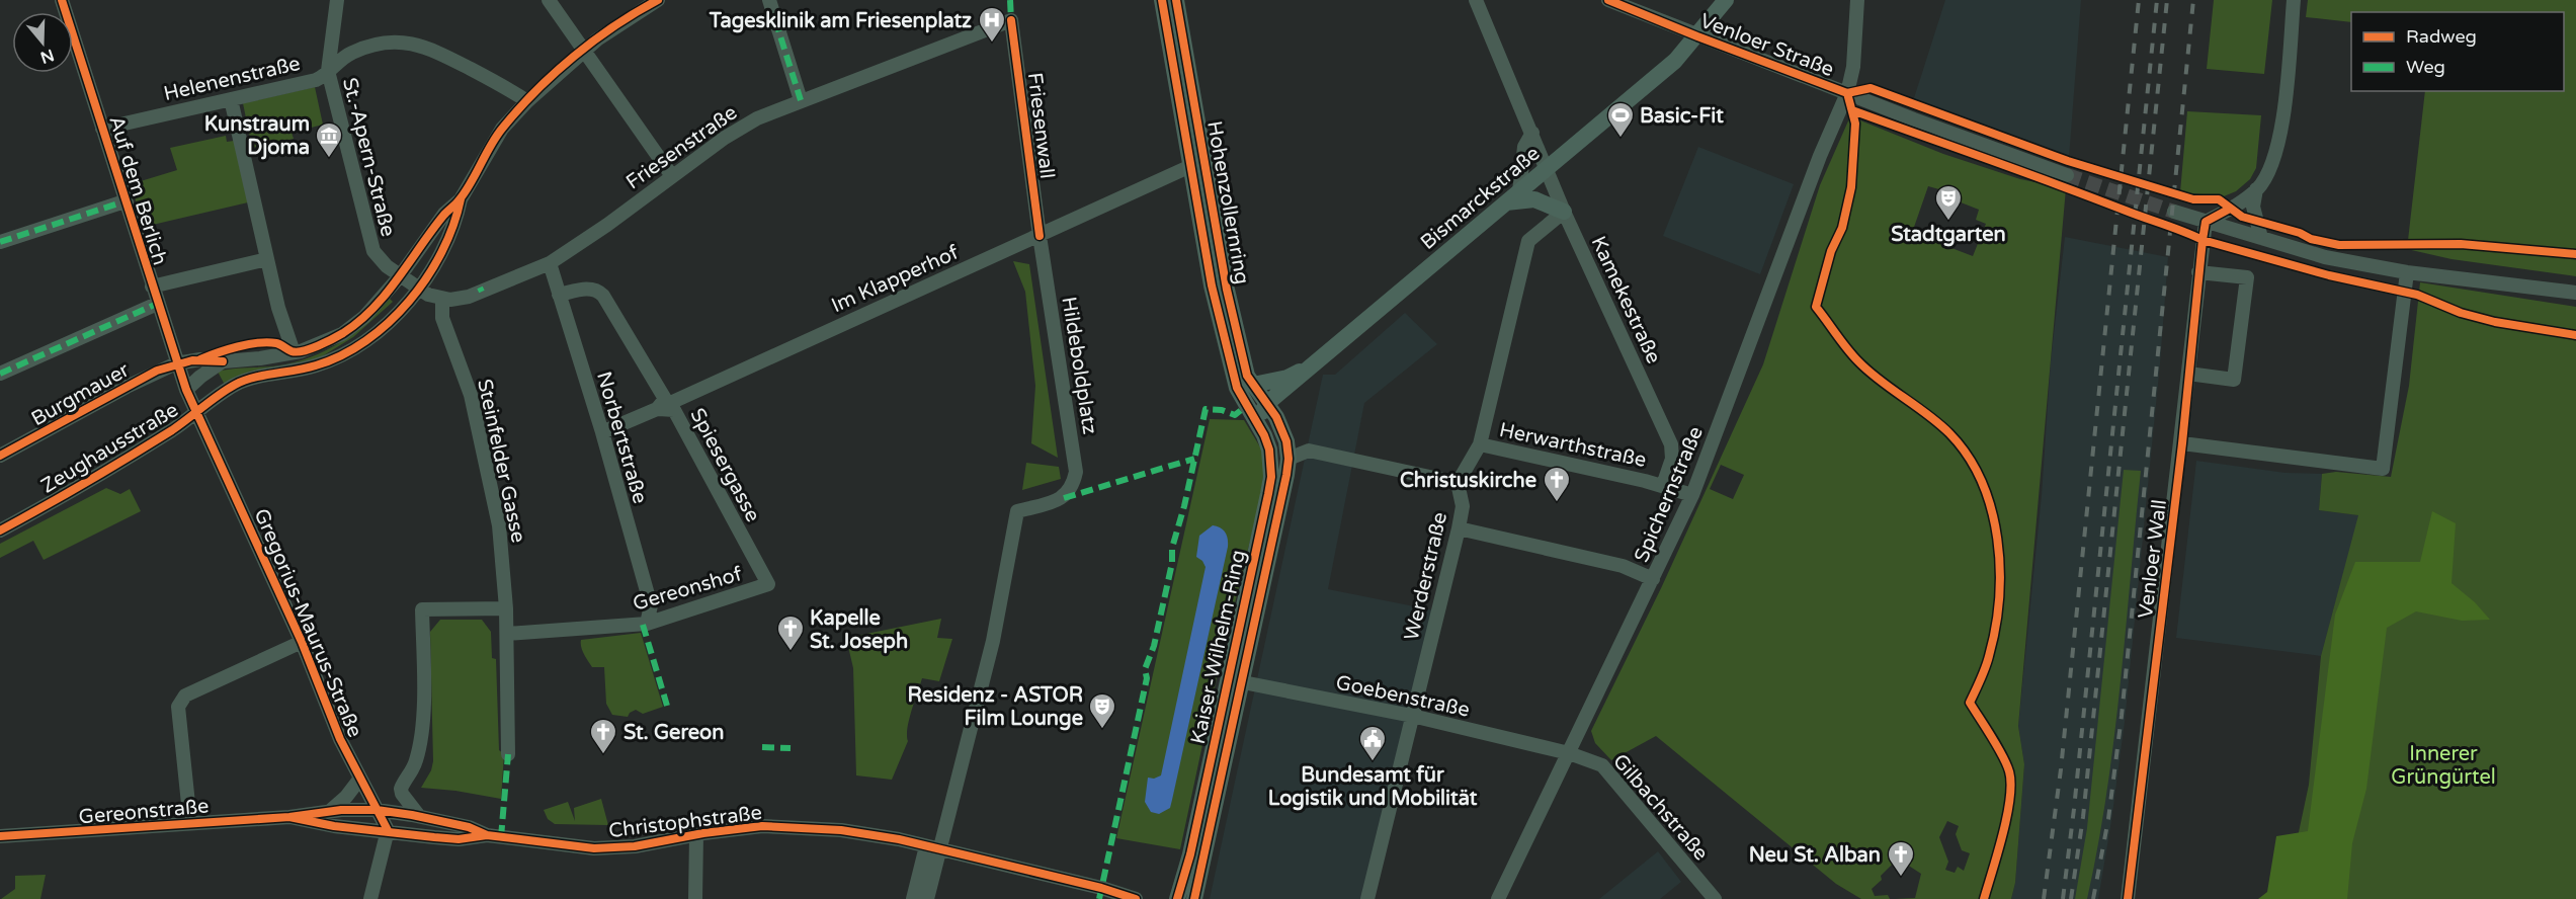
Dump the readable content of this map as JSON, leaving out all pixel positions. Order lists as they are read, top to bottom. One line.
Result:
{"streets":{"main road":["Bismarckstraße","Hohenzollernring","Kaiser-Wilhelm-Ring"],"street":["Venloer Straße","Helenenstraße","Friesenwall","Friesenstraße","St.-Apern-Straße","Auf dem Berlich","Im Klapperhof","Kamekestraße","Hildeboldplatz","Burgmauer","Norbertstraße","Herwarthstraße","Zeughausstraße","Steinfelder Gasse","Spiesergasse","Spichernstraße","Venloer Wall","Werderstraße","Gereonshof","Gregorius-Maurus-Straße","Goebenstraße","Gilbachstraße","Gereonstraße","Christophstraße"]},"crossings":[["Venloer Straße","Bismarckstraße"],["Venloer Straße","Spichernstraße"],["Helenenstraße","St.-Apern-Straße"],["Helenenstraße","Auf dem Berlich"],["Friesenwall","Friesenstraße"],["Friesenwall","Im Klapperhof"],["Friesenwall","Hildeboldplatz"],["Friesenstraße","Norbertstraße"],["Friesenstraße","Steinfelder Gasse"],["St.-Apern-Straße","Zeughausstraße"],["Auf dem Berlich","Burgmauer"],["Auf dem Berlich","Gregorius-Maurus-Straße"],["Bismarckstraße","Hohenzollernring"],["Bismarckstraße","Kamekestraße"],["Bismarckstraße","Kaiser-Wilhelm-Ring"],["Hohenzollernring","Im Klapperhof"],["Hohenzollernring","Kaiser-Wilhelm-Ring"],["Im Klapperhof","Hildeboldplatz"],["Im Klapperhof","Norbertstraße"],["Im Klapperhof","Spiesergasse"],["Kamekestraße","Herwarthstraße"],["Hildeboldplatz","Christophstraße"],["Norbertstraße","Spiesergasse"],["Norbertstraße","Gereonshof"],["Herwarthstraße","Spichernstraße"],["Zeughausstraße","Gregorius-Maurus-Straße"],["Steinfelder Gasse","Gereonshof"],["Spiesergasse","Gereonshof"],["Spichernstraße","Goebenstraße"],["Spichernstraße","Gilbachstraße"],["Werderstraße","Goebenstraße"],["Gregorius-Maurus-Straße","Gereonstraße"],["Kaiser-Wilhelm-Ring","Goebenstraße"],["Goebenstraße","Gilbachstraße"],["Gereonstraße","Christophstraße"]],"parks":["Innerer Grüngürtel"],"places":{"hospital":["Tagesklinik am Friesenplatz"],"sports":["Basic-Fit"],"museum":["Kunstraum Djoma"],"theatre":["Stadtgarten","Residenz - ASTOR Film Lounge"],"church":["Christuskirche","Kapelle St. Joseph","St. Gereon","Neu St. Alban"],"public building":["Bundesamt für Logistik und Mobilität"]},"legend":["Radweg","Weg"],"north":"bottom"}
